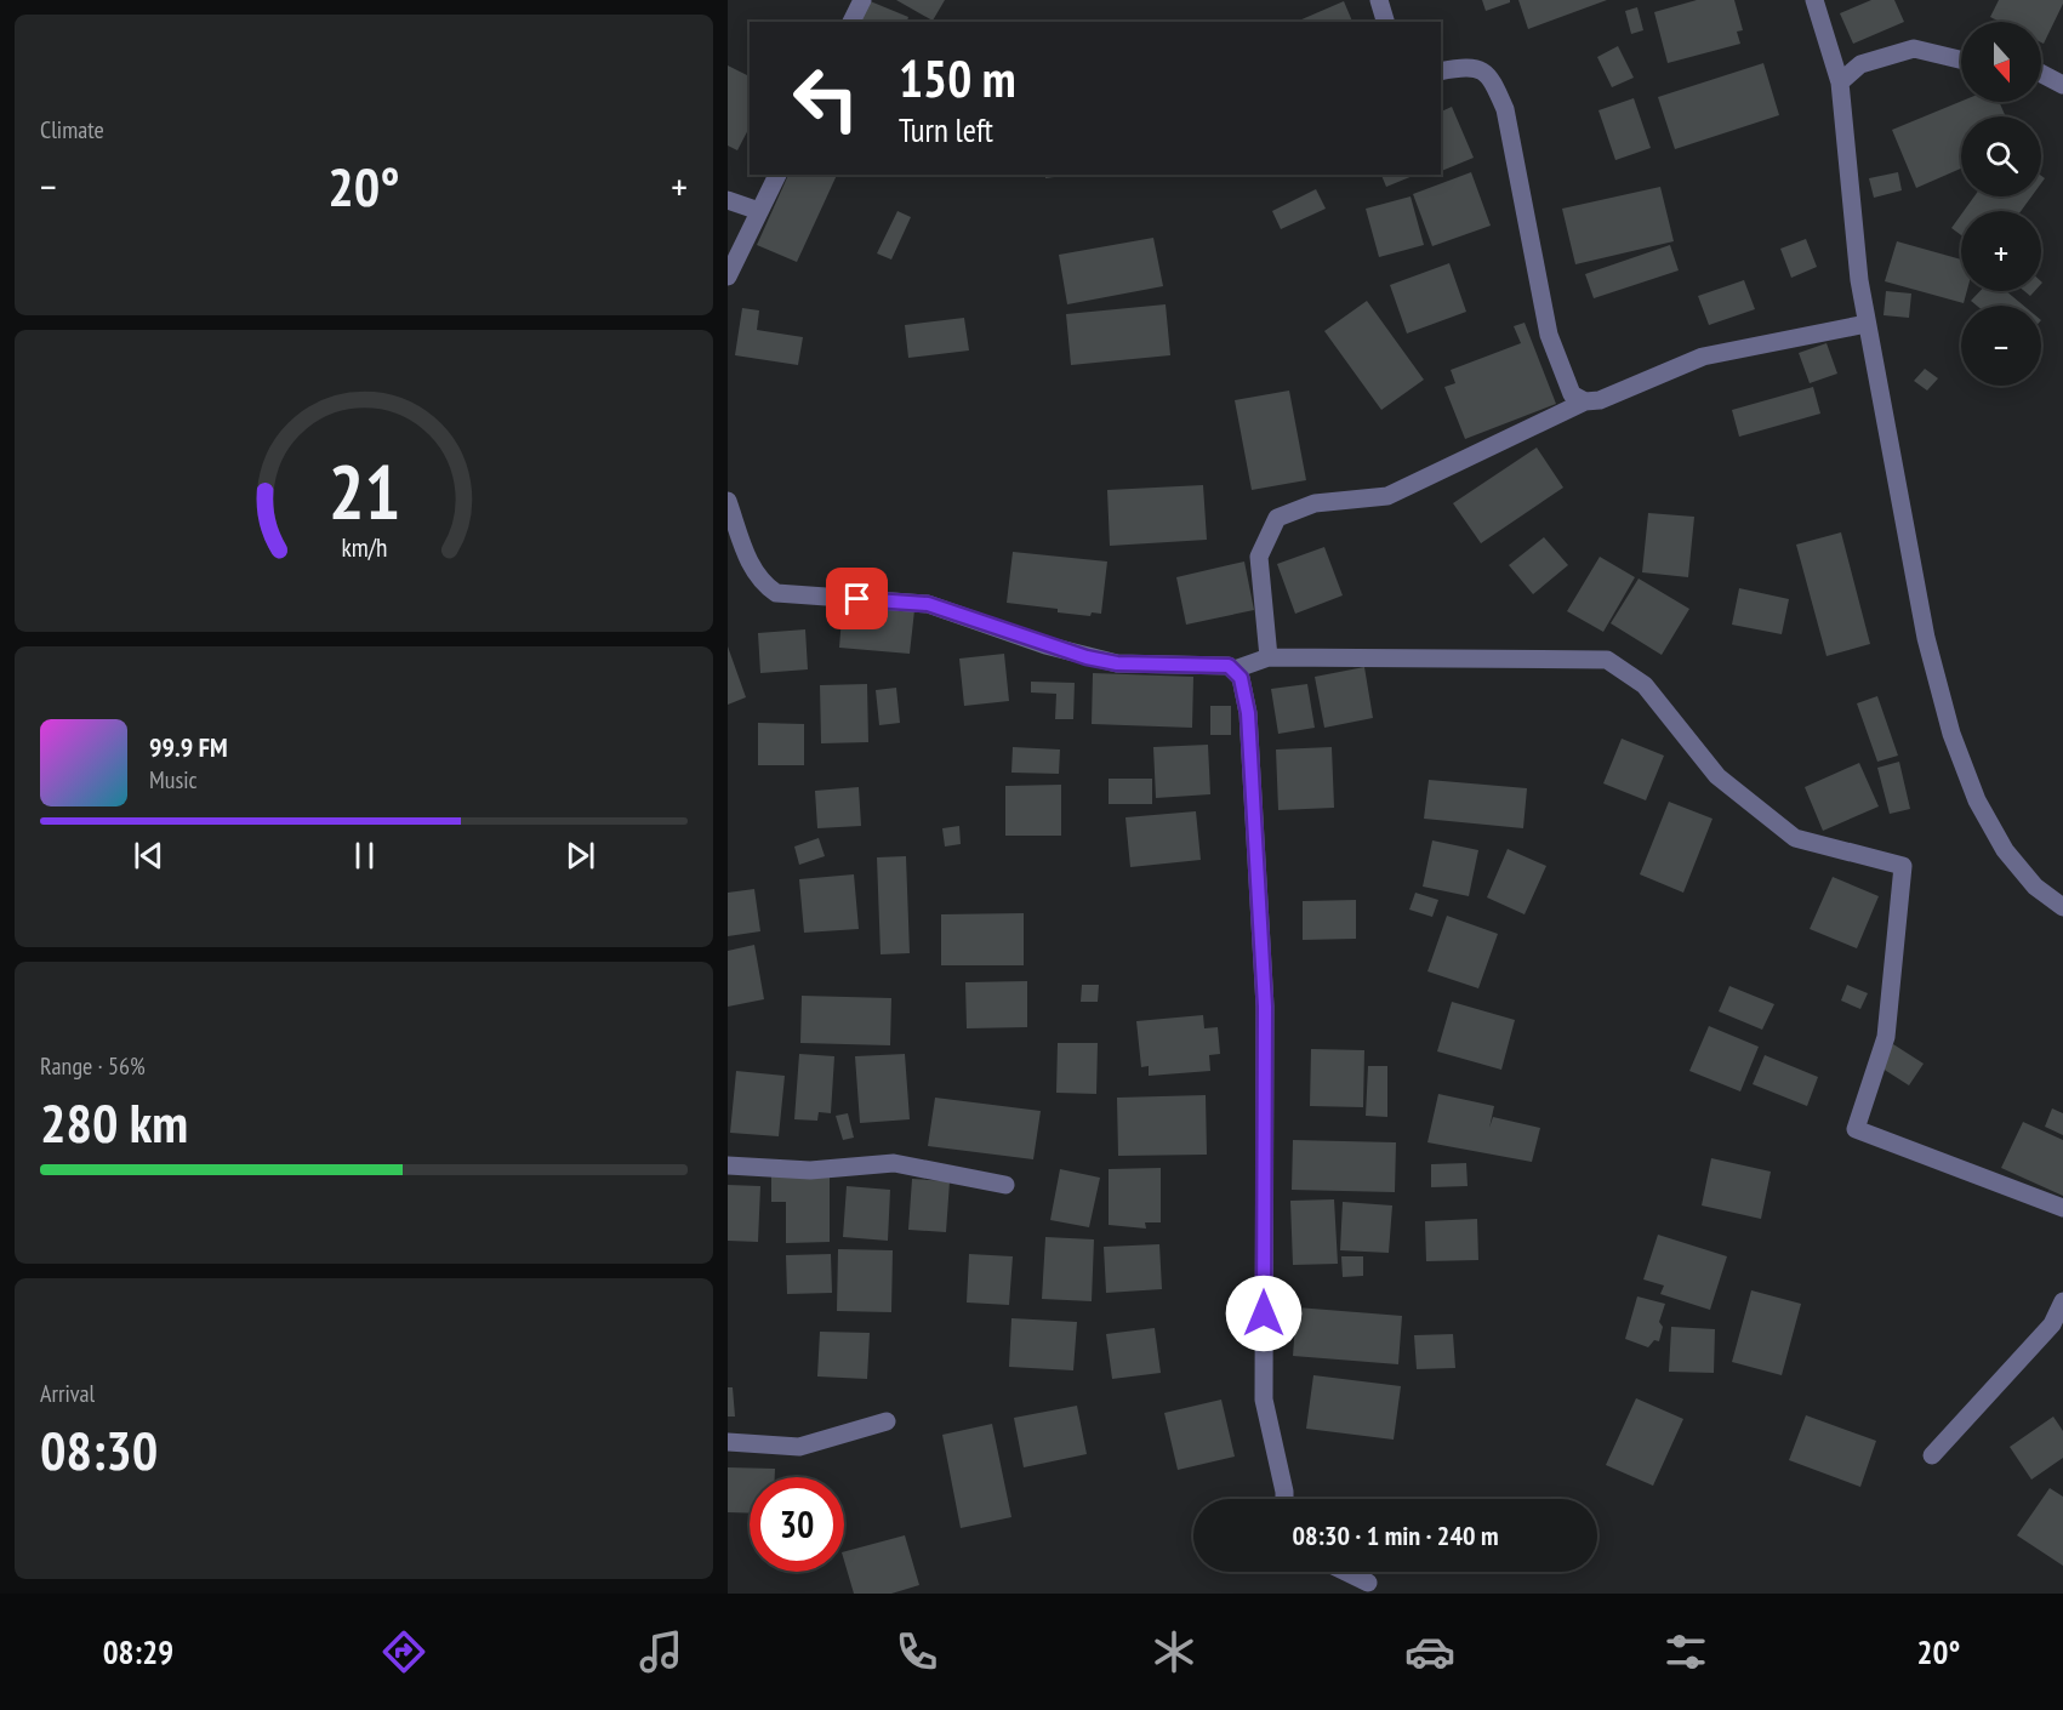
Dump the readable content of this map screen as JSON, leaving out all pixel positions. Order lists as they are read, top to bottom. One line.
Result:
{"north":"bottom","page":{"tile":["Climate",["Range · 56%","280 km"],["Arrival","08:30"]],"map_buttons":["+","−"],"turn":["150 m","Turn left"],"heat":["−","20°","+"],"song":["99.9 FM","Music"],"limit":"30","trip":"08:30 · 1 min · 240 m","tabs":["08:29","20°"],"gauge":["21","km/h"]}}
